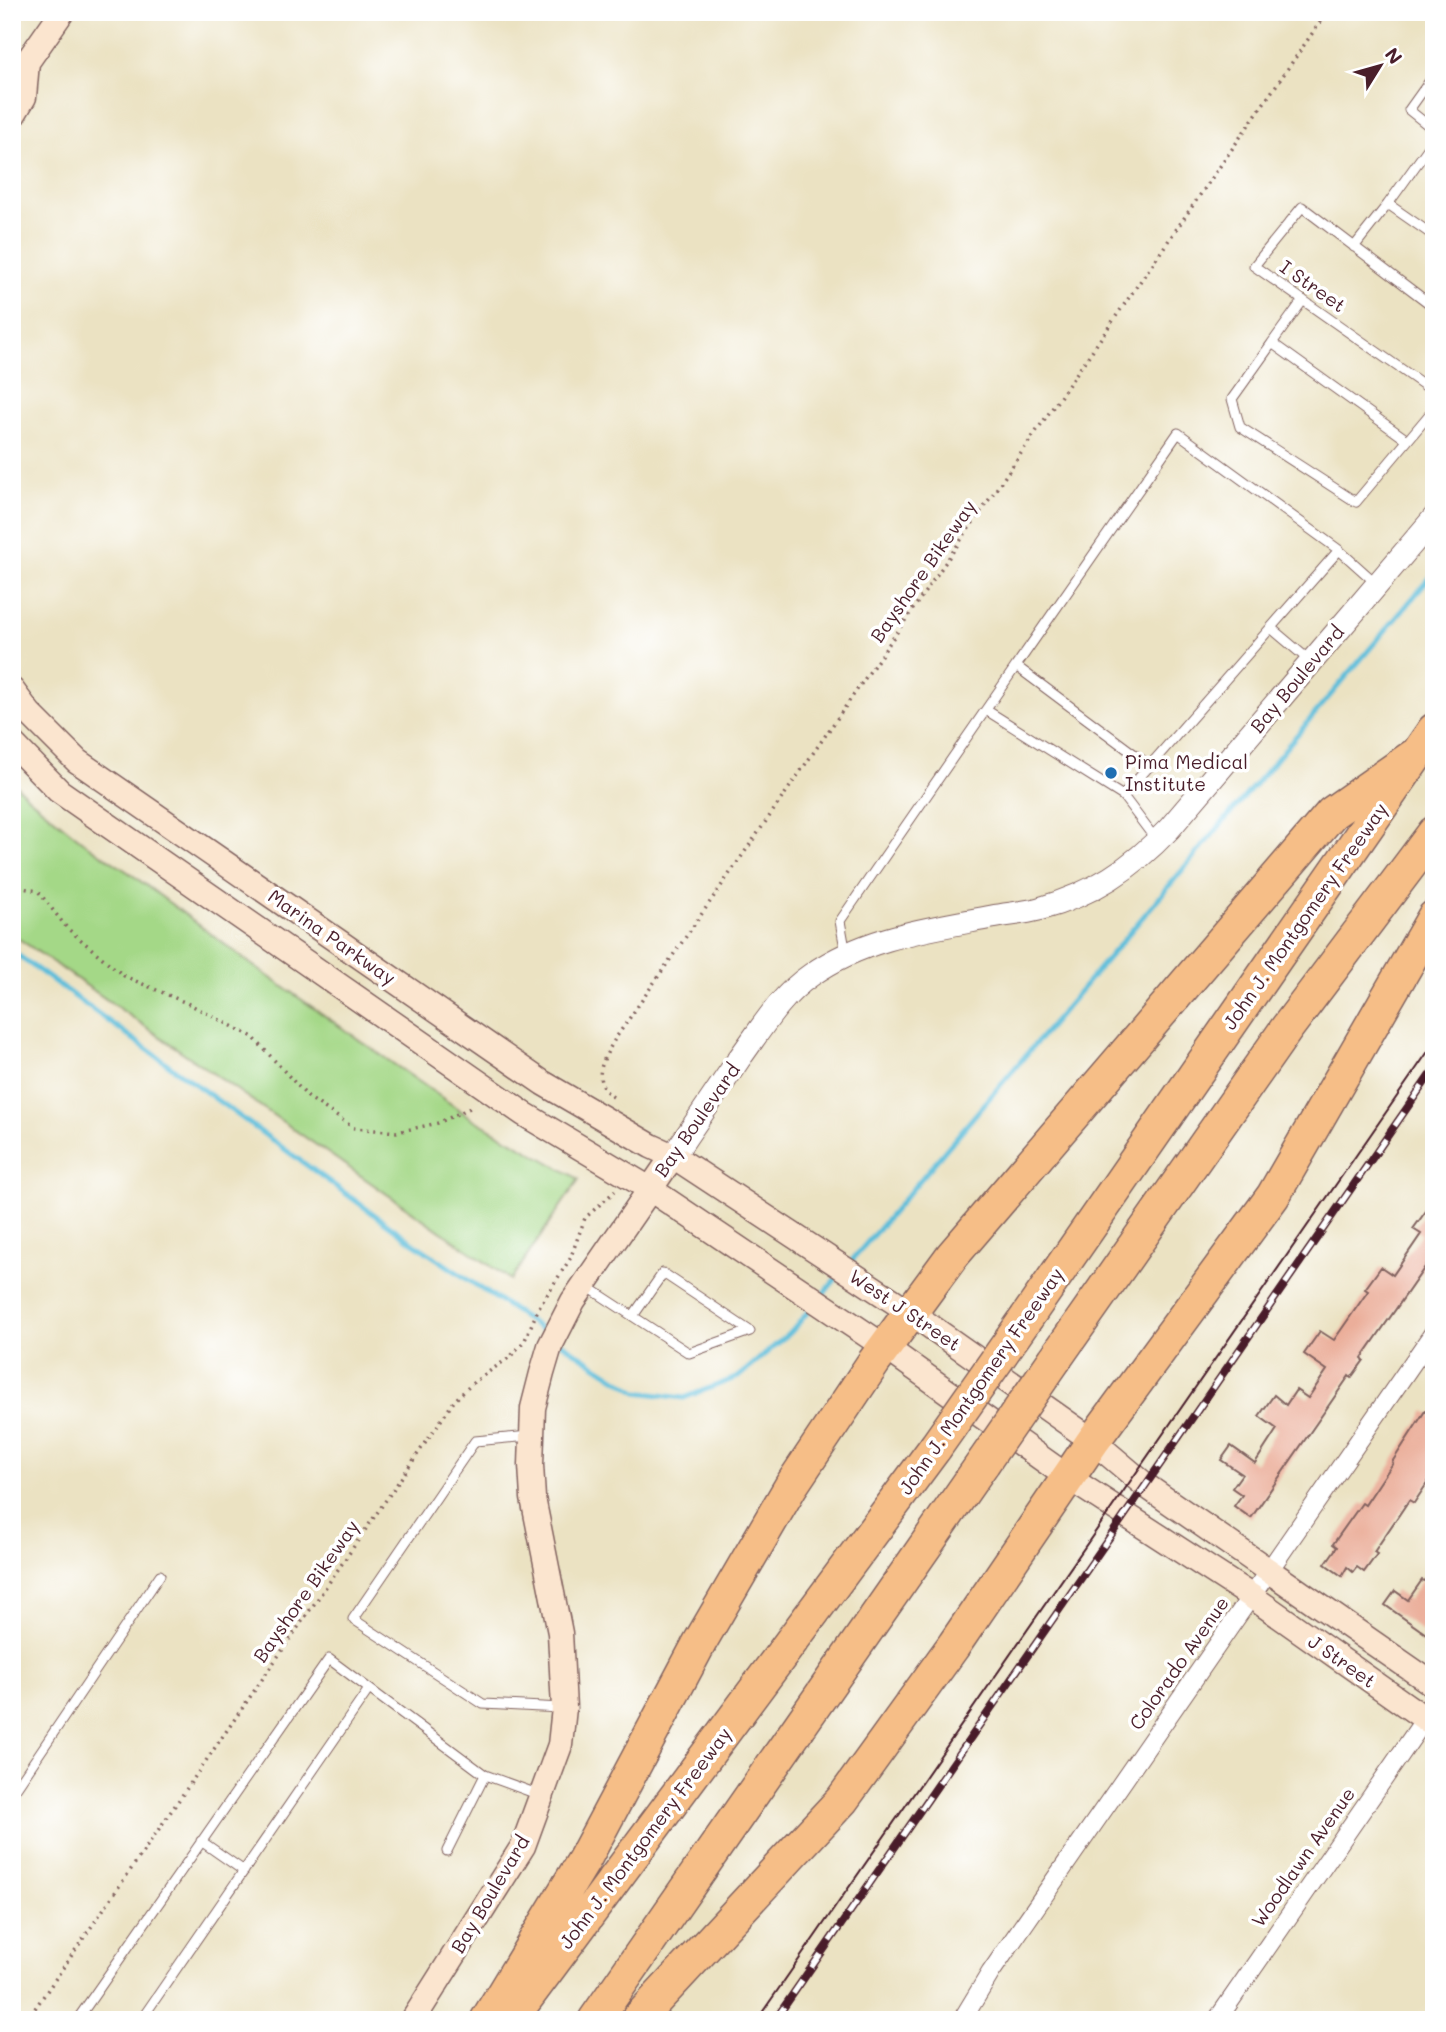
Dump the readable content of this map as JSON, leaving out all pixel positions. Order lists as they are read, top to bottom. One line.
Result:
{"streets":{"highway":["John J. Montgomery Freeway"],"main road":["Bay Boulevard","Marina Parkway","West J Street","J Street"],"street":["Colorado Avenue","Woodlawn Avenue"],"lane":["I Street"],"path":["Bayshore Bikeway"]},"crossings":[["Bay Boulevard","Marina Parkway"],["Bay Boulevard","West J Street"],["Marina Parkway","West J Street"],["West J Street","J Street"],["West J Street","Colorado Avenue"],["J Street","Colorado Avenue"],["J Street","Woodlawn Avenue"]],"places":["Pima Medical Institute"],"north":"top right"}
